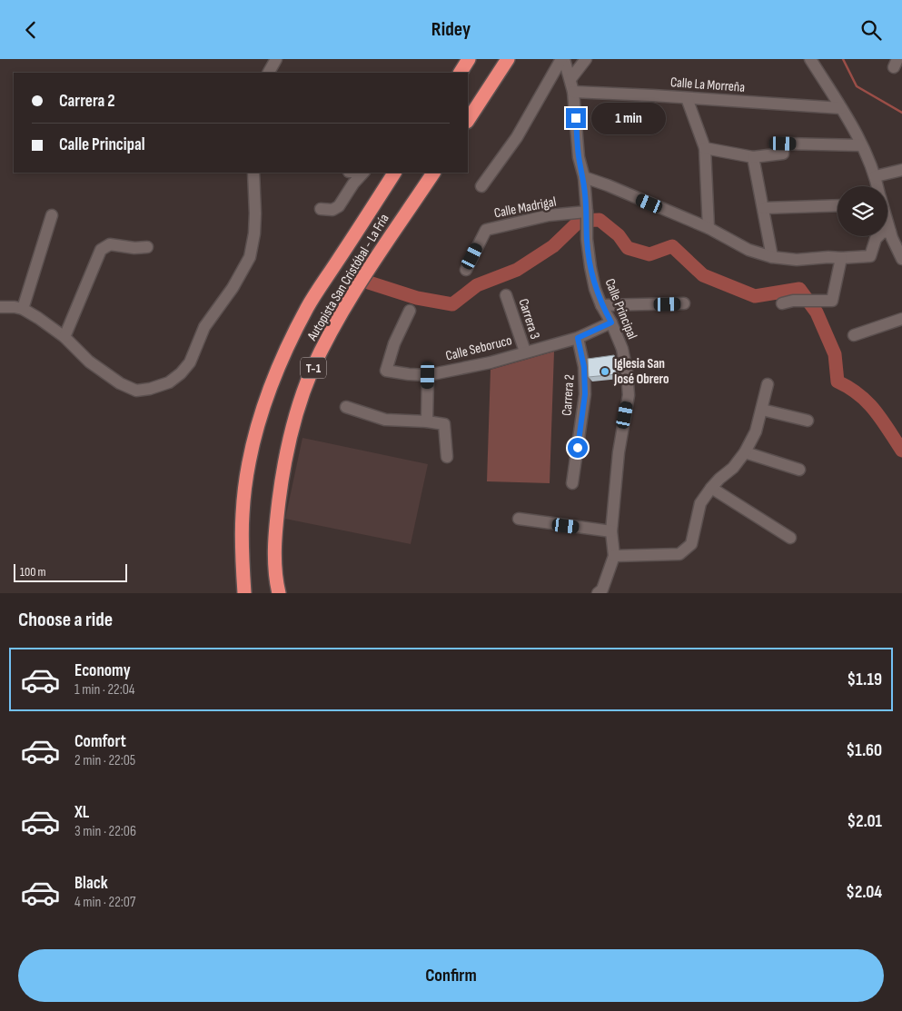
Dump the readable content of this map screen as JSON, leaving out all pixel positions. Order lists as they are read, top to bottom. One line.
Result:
{"streets":{"highway":["Autopista San Cristóbal - La Fría","T-1"],"street":["Calle La Morreña","Calle Madrigal","Calle Principal","Carrera 3","Calle Seboruco","Carrera 2"]},"crossings":[["Calle La Morreña","Calle Principal"],["Calle Madrigal","Calle Principal"],["Calle Principal","Calle Seboruco"],["Carrera 3","Calle Seboruco"],["Calle Seboruco","Carrera 2"]],"places":["Iglesia San José Obrero"],"scale_bar":"100 m","page":{"header":"Ridey","banner":["Carrera 2","Calle Principal"],"bubble":"1 min","scale":"100 m","heading":"Choose a ride","list":[{"name":"Economy","note":"1 min · 22:04","value":"$1.19"},{"name":"Comfort","note":"2 min · 22:05","value":"$1.60"},{"name":"XL","note":"3 min · 22:06","value":"$2.01"},{"name":"Black","note":"4 min · 22:07","value":"$2.04"}],"buttons":"Confirm"}}
